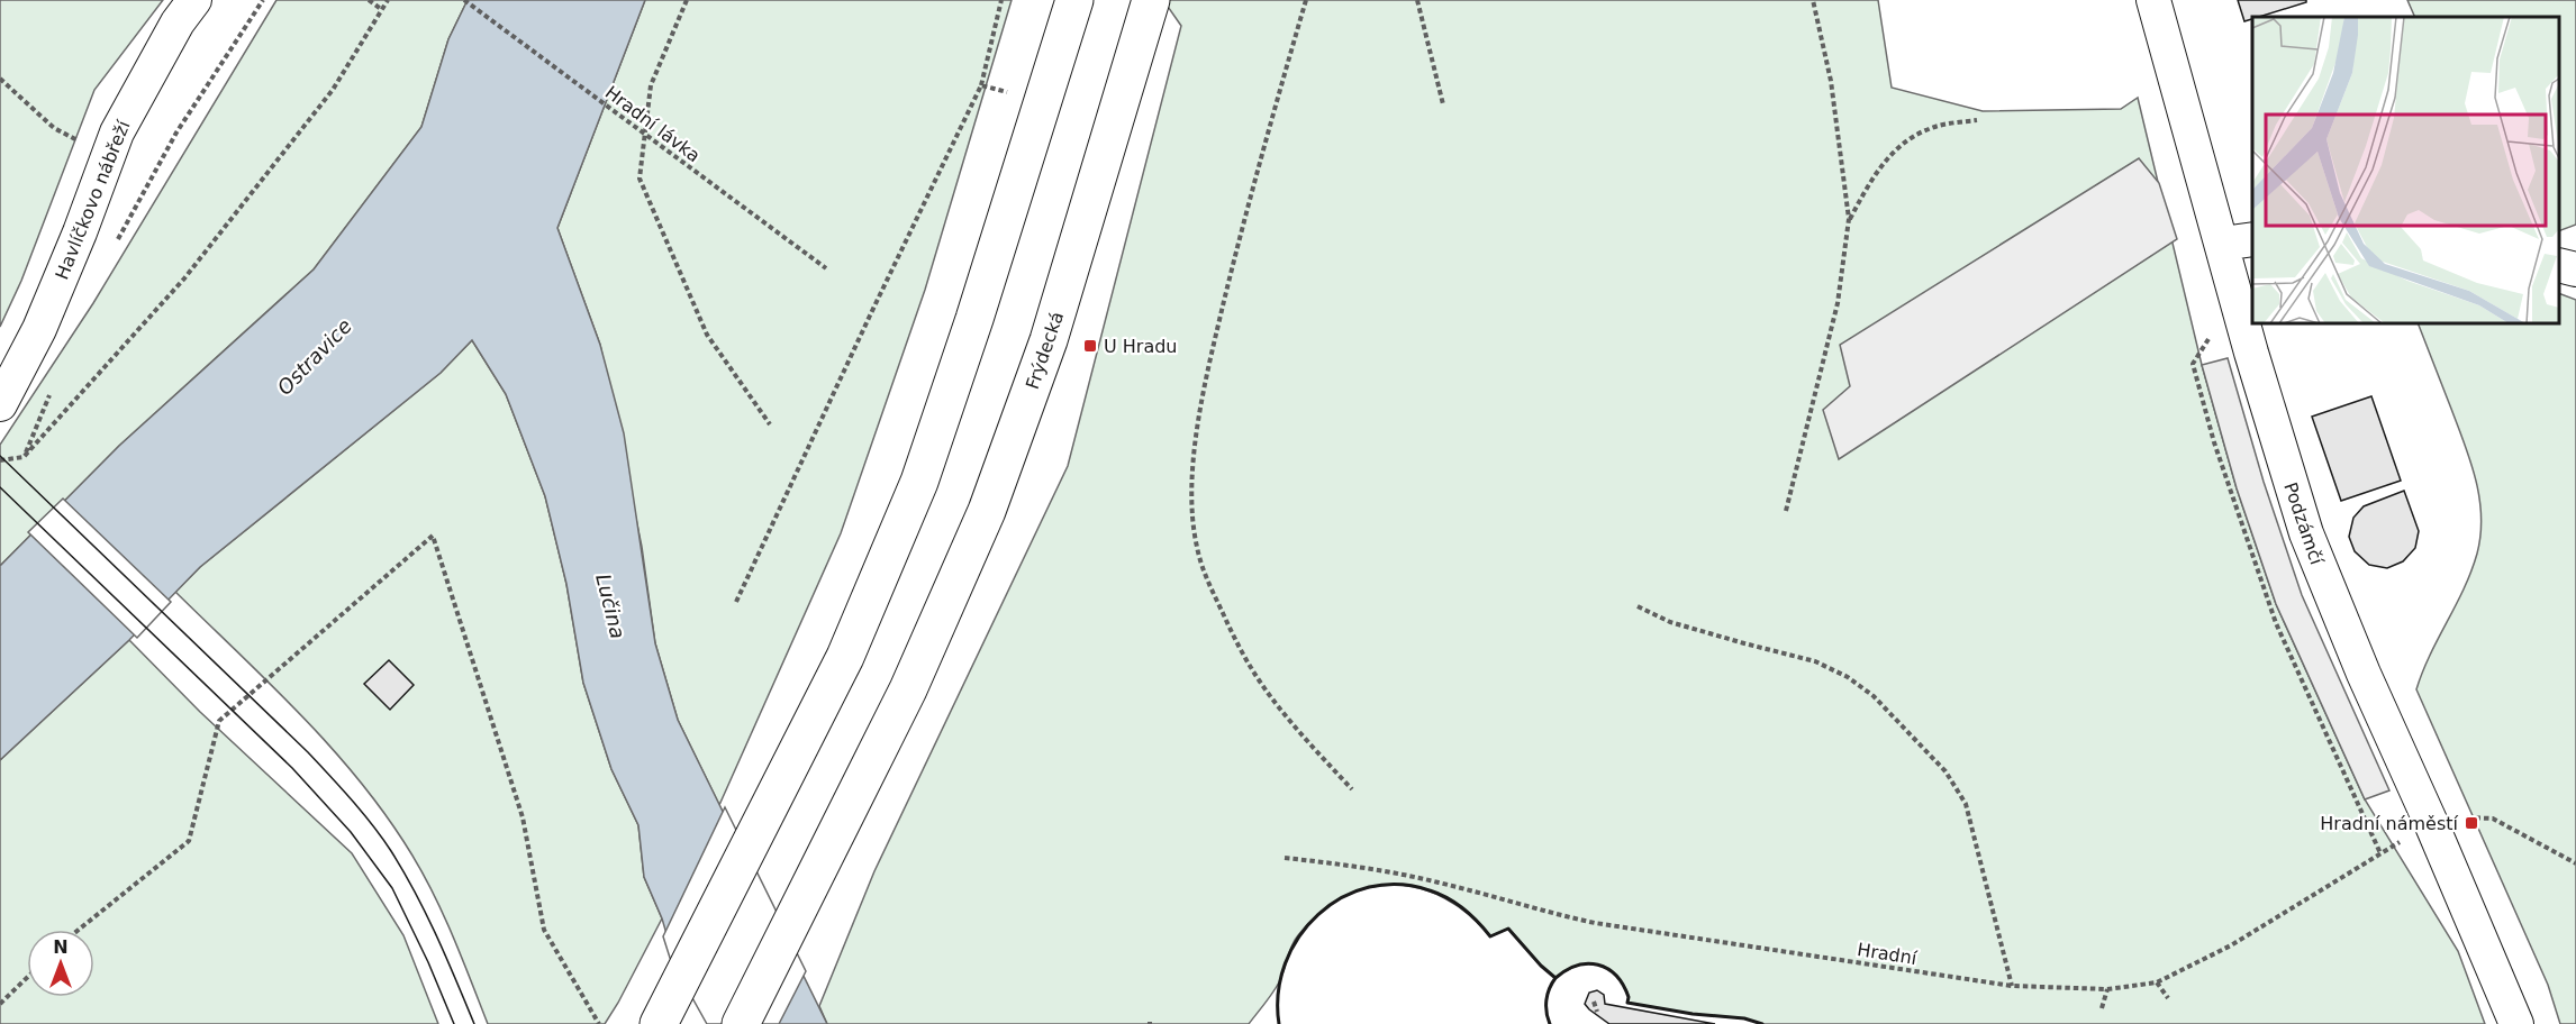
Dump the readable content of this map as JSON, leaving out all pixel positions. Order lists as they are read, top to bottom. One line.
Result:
{"streets":{"main road":["Frýdecká"],"street":["Havlíčkovo nábřeží","Podzámčí"],"path":["Hradní lávka","Hradní"]},"crossings":[["Podzámčí","Hradní"]],"water":["Ostravice","Lučina"],"places":{"transit":["U Hradu","Hradní náměstí"]},"north":"top"}
